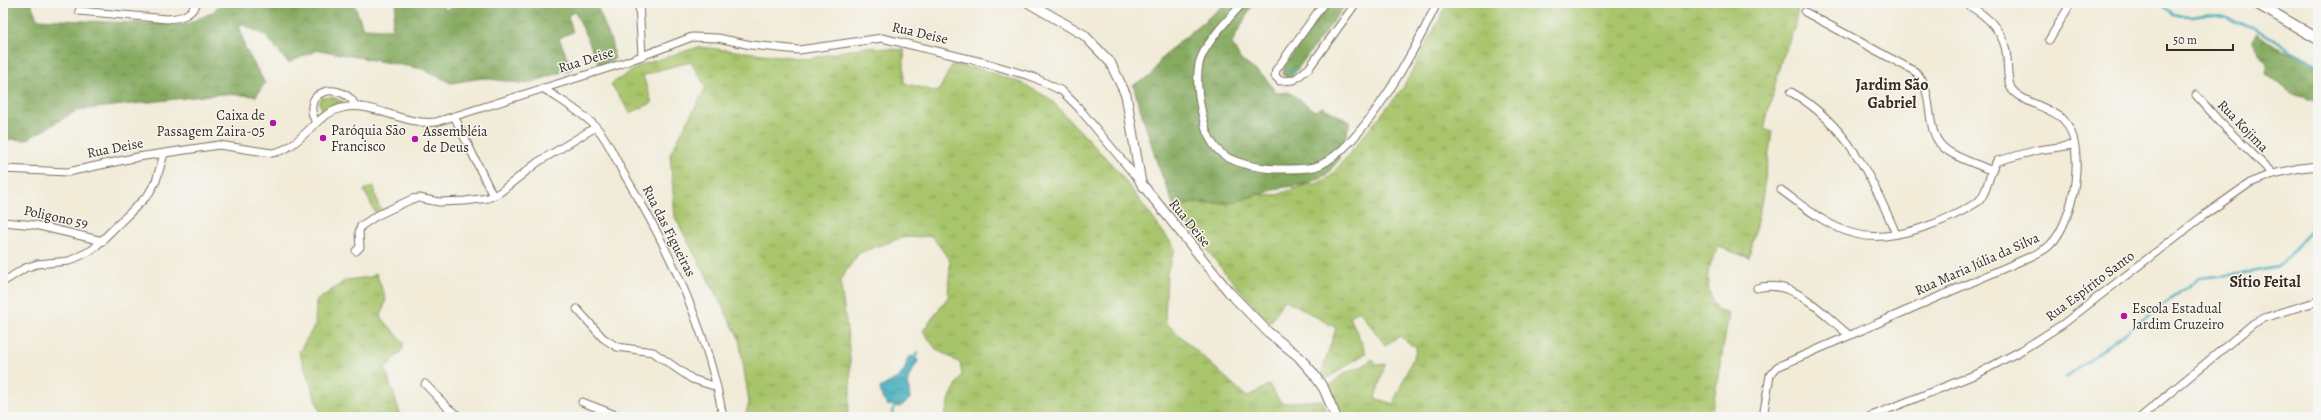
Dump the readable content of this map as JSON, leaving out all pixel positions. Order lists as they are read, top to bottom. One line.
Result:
{"streets":{"street":["Rua Deise","Rua Kojima","Poligono 59","Rua das Figueiras","Rua Maria Júlia da Silva","Rua Espírito Santo"]},"crossings":[["Rua Deise","Rua das Figueiras"],["Rua Kojima","Rua Espírito Santo"]],"districts":["Jardim São Gabriel","Sítio Feital"],"places":["Caixa de Passagem Zaira-05","Paróquia São Francisco","Assembléia de Deus","Escola Estadual Jardim Cruzeiro"],"scale_bar":"50 m"}
